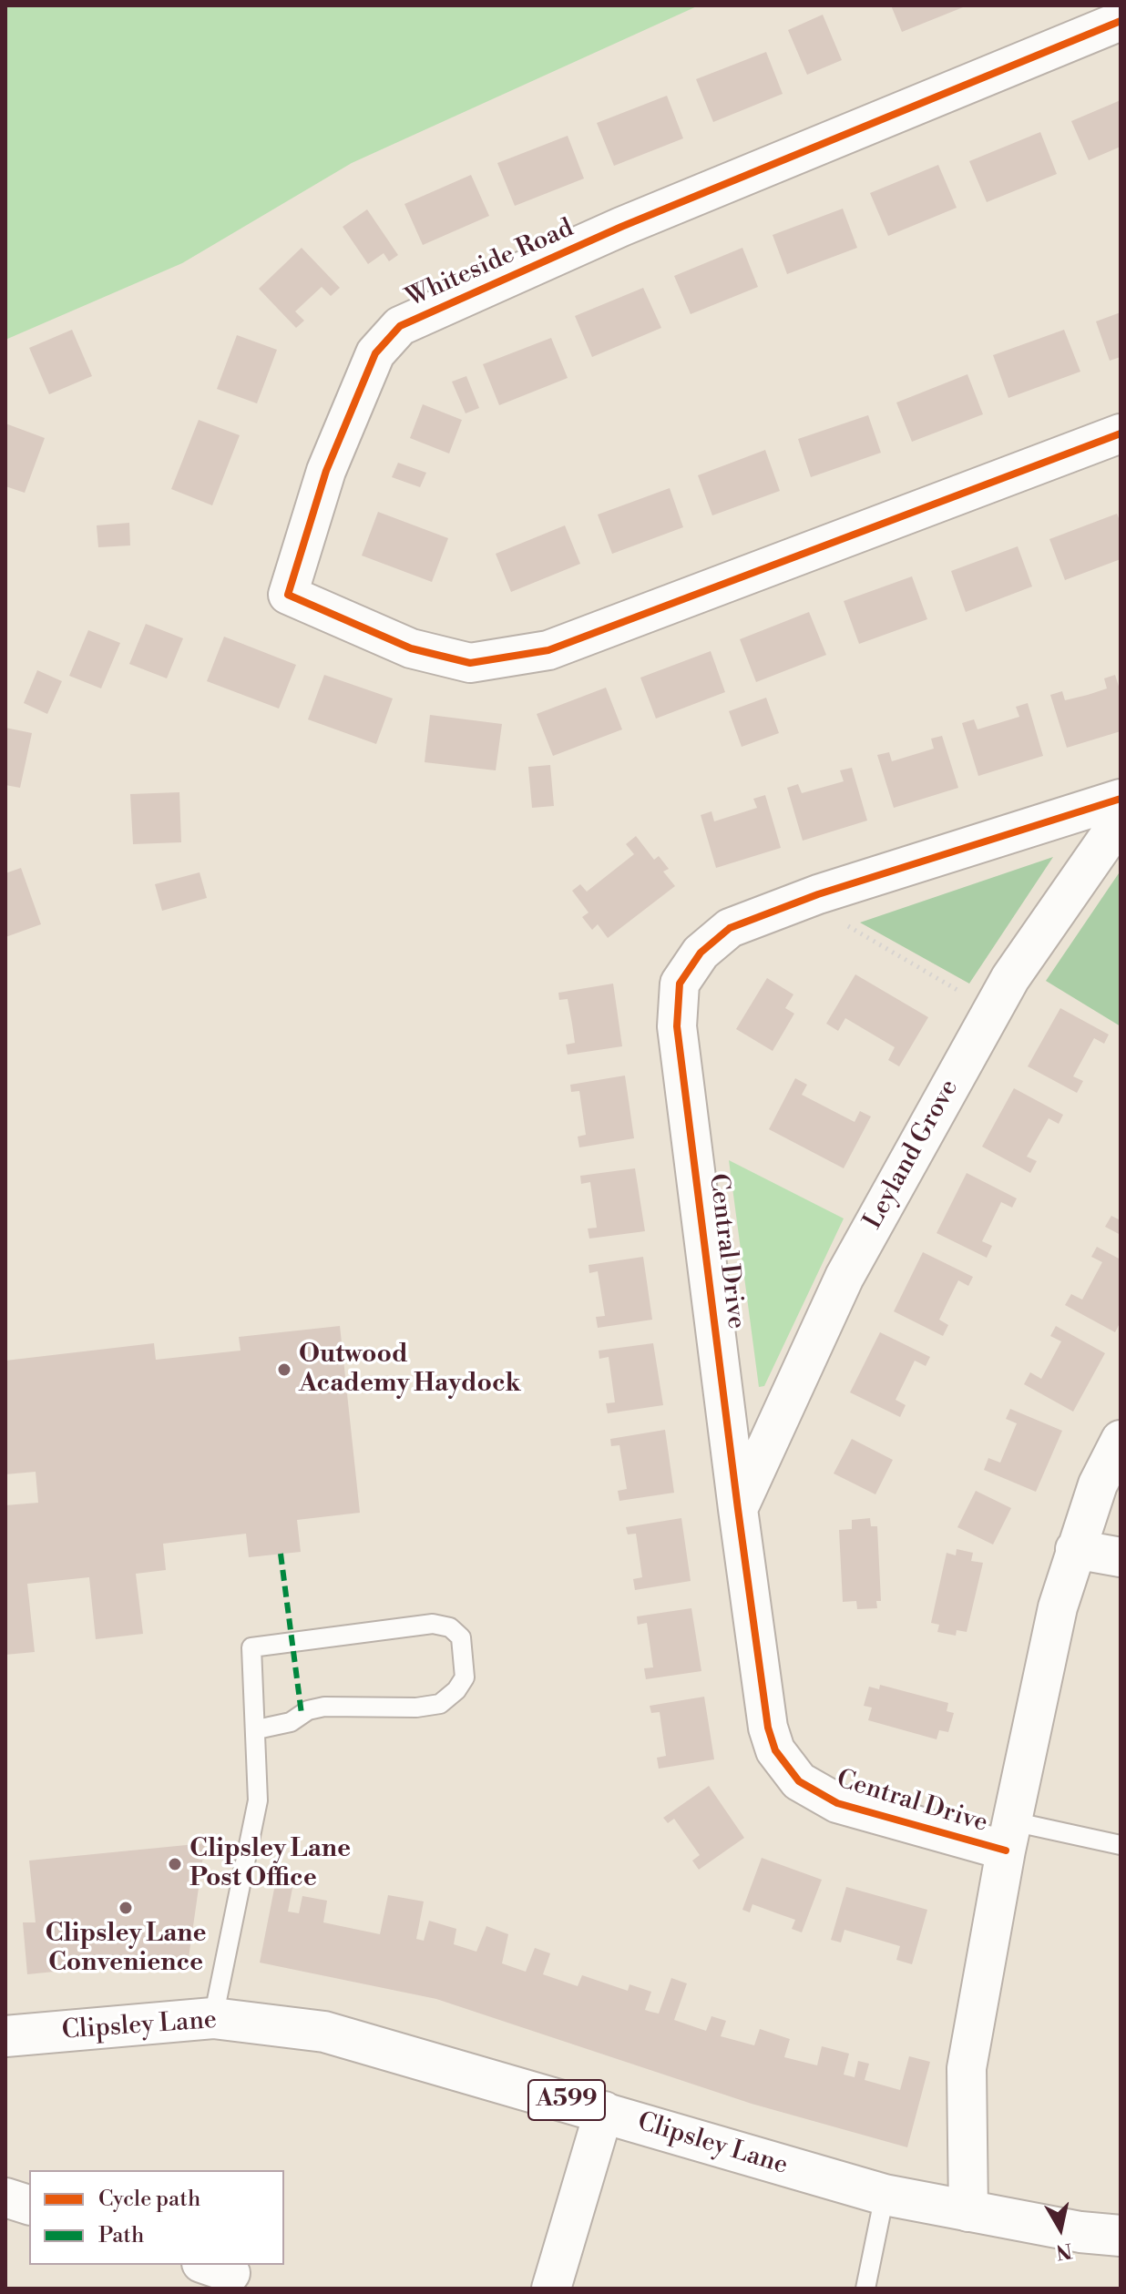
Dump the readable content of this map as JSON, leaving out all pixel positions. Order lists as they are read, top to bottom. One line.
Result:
{"streets":{"main road":["Clipsley Lane","A599"],"street":["Whiteside Road","Leyland Grove","Central Drive"]},"crossings":[["Leyland Grove","Central Drive"],["Central Drive","Clipsley Lane"]],"places":["Outwood Academy Haydock","Clipsley Lane Post Office","Clipsley Lane Convenience"],"legend":["Cycle path","Path"],"north":"bottom"}
